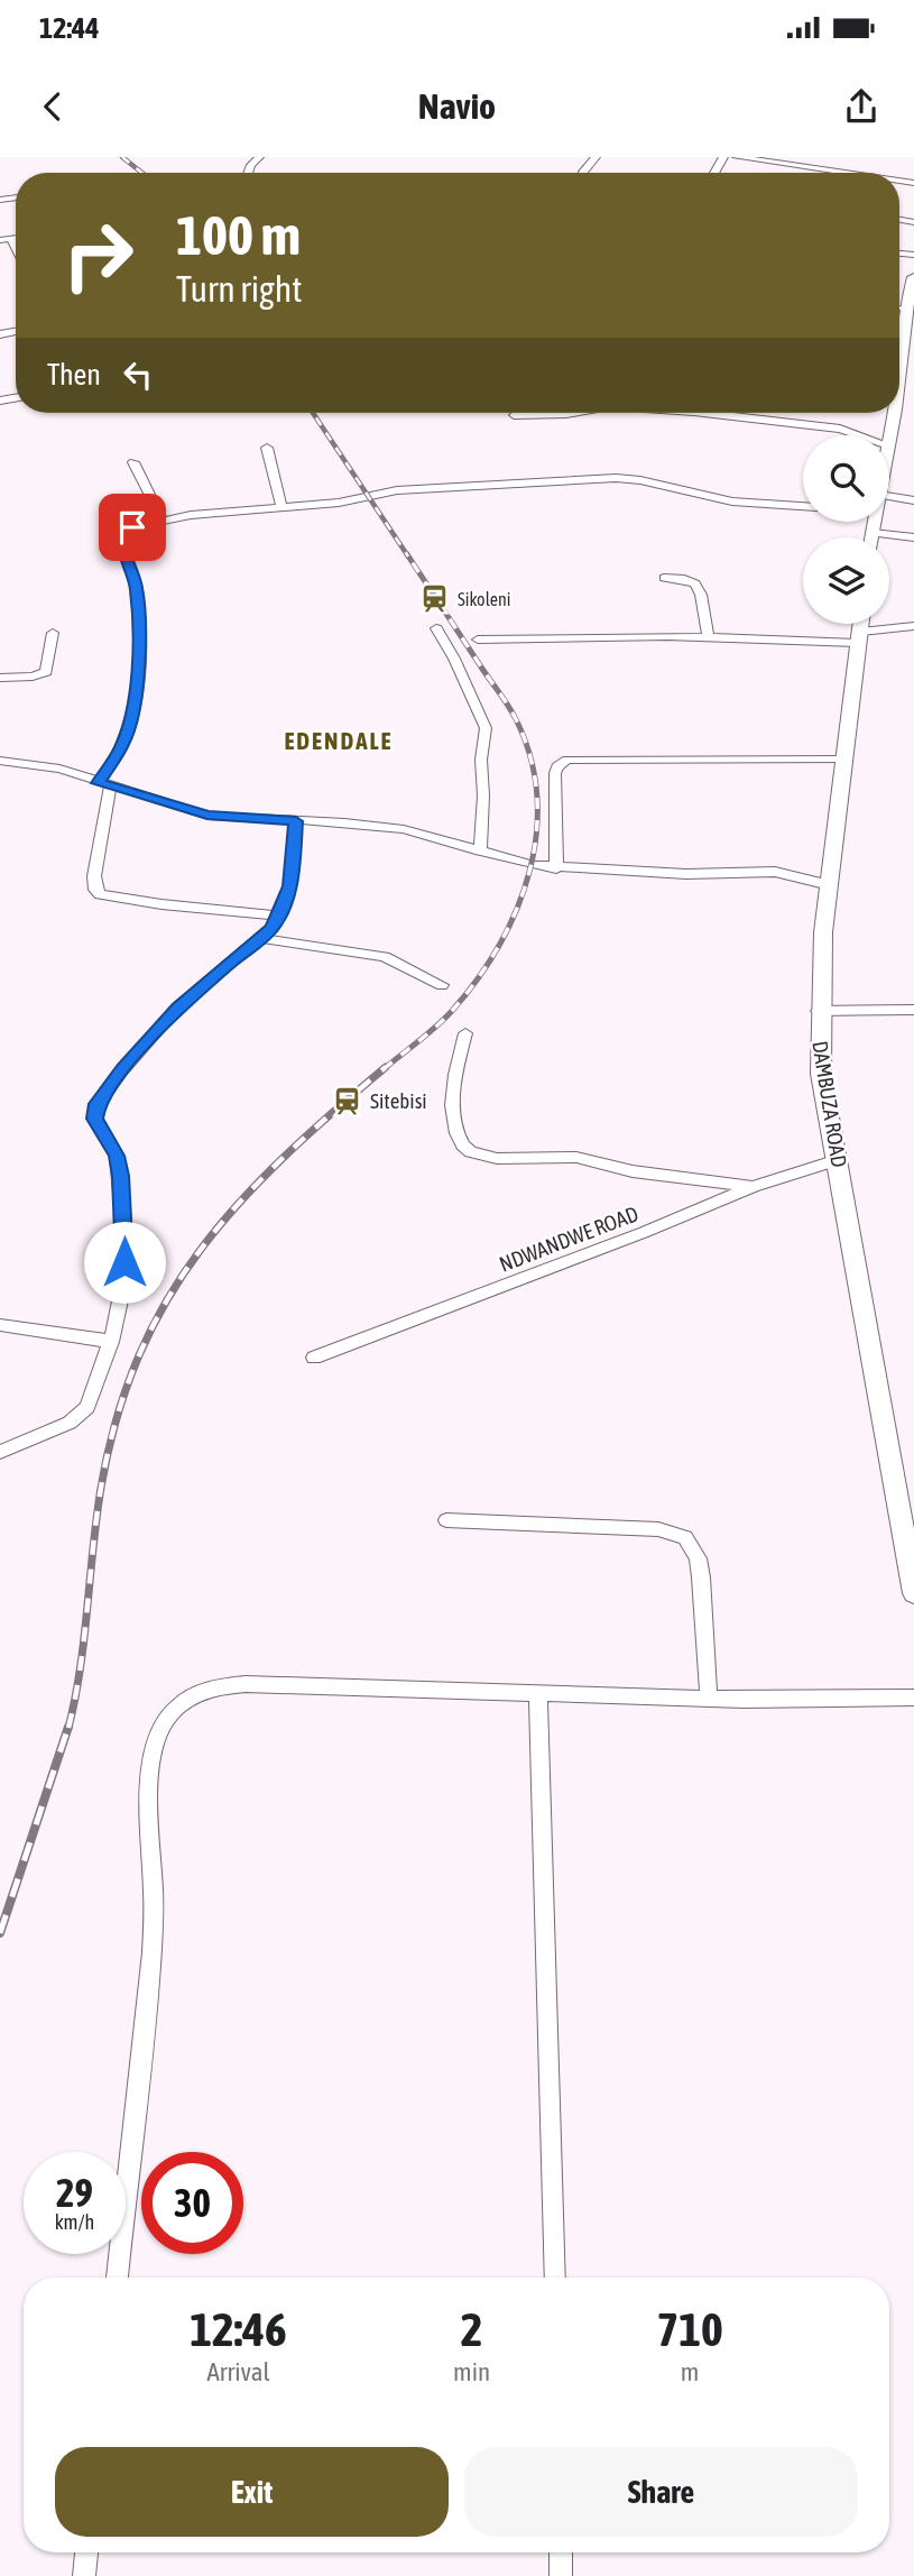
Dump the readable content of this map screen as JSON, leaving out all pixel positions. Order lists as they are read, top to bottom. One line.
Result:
{"streets":{"street":["DAMBUZA ROAD","NDWANDWE ROAD"]},"crossings":[["DAMBUZA ROAD","NDWANDWE ROAD"]],"districts":["EDENDALE"],"places":{"station":["Sikoleni","Sitebisi"]},"page":{"status":"12:44","header":"Navio","turn":["100 m","Turn right"],"then":"Then","speed":"29 km/h","limit":"30","eta":["12:46","Arrival","2","min","710","m"],"buttons":["Exit","Share"]}}
